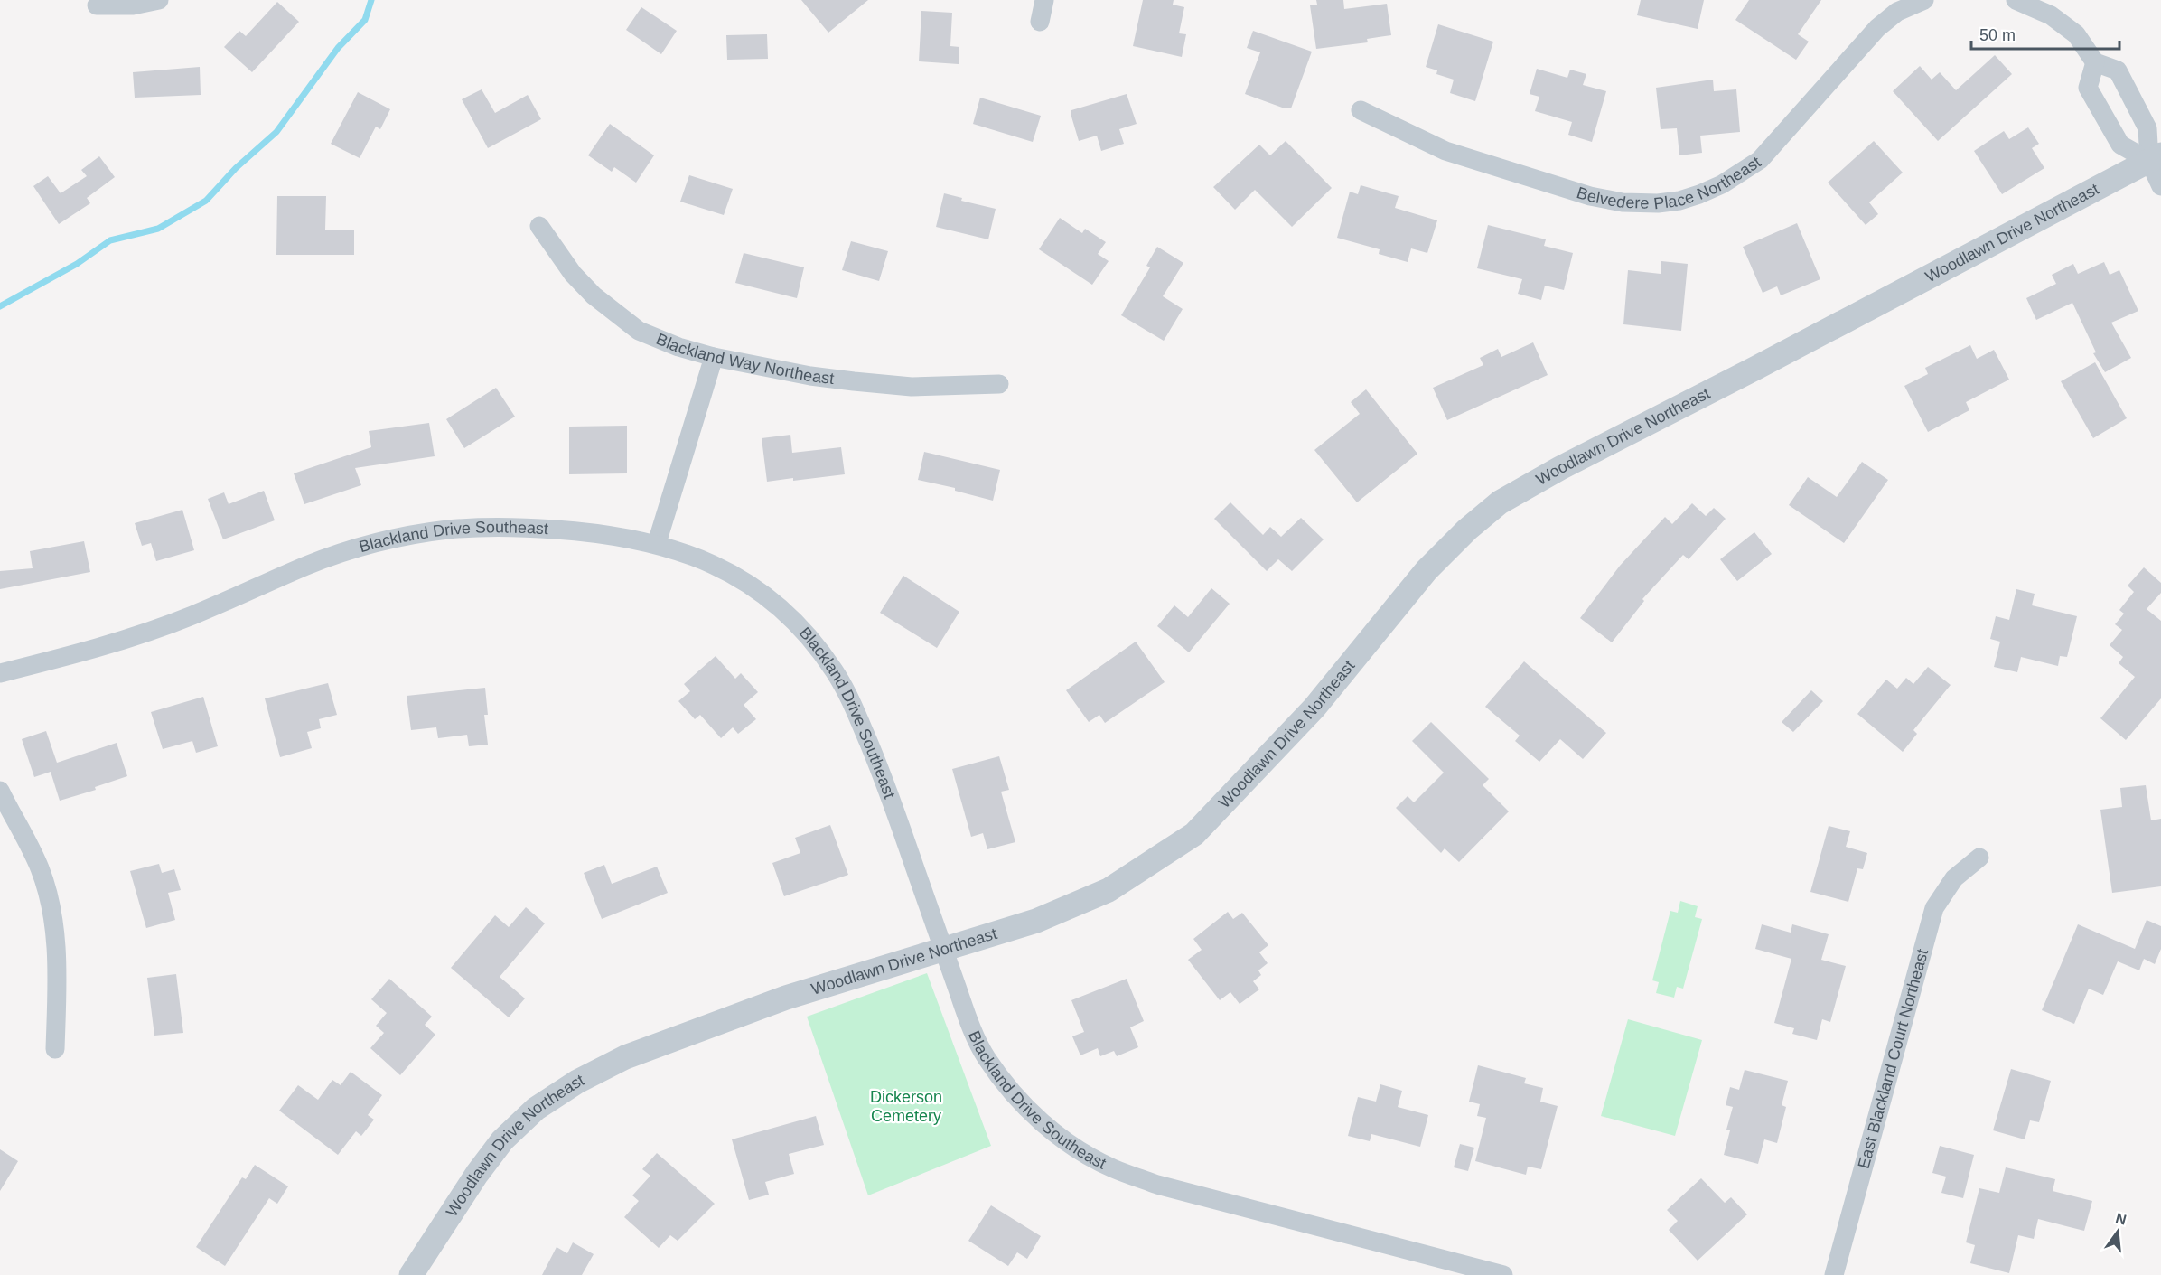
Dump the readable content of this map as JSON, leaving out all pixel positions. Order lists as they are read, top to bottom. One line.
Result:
{"streets":{"street":["Belvedere Place Northeast","Woodlawn Drive Northeast","Blackland Way Northeast","Blackland Drive Southeast","East Blackland Court Northeast"]},"crossings":[["Woodlawn Drive Northeast","Blackland Drive Southeast"]],"parks":["Dickerson Cemetery"],"scale_bar":"50 m","north":"top"}
